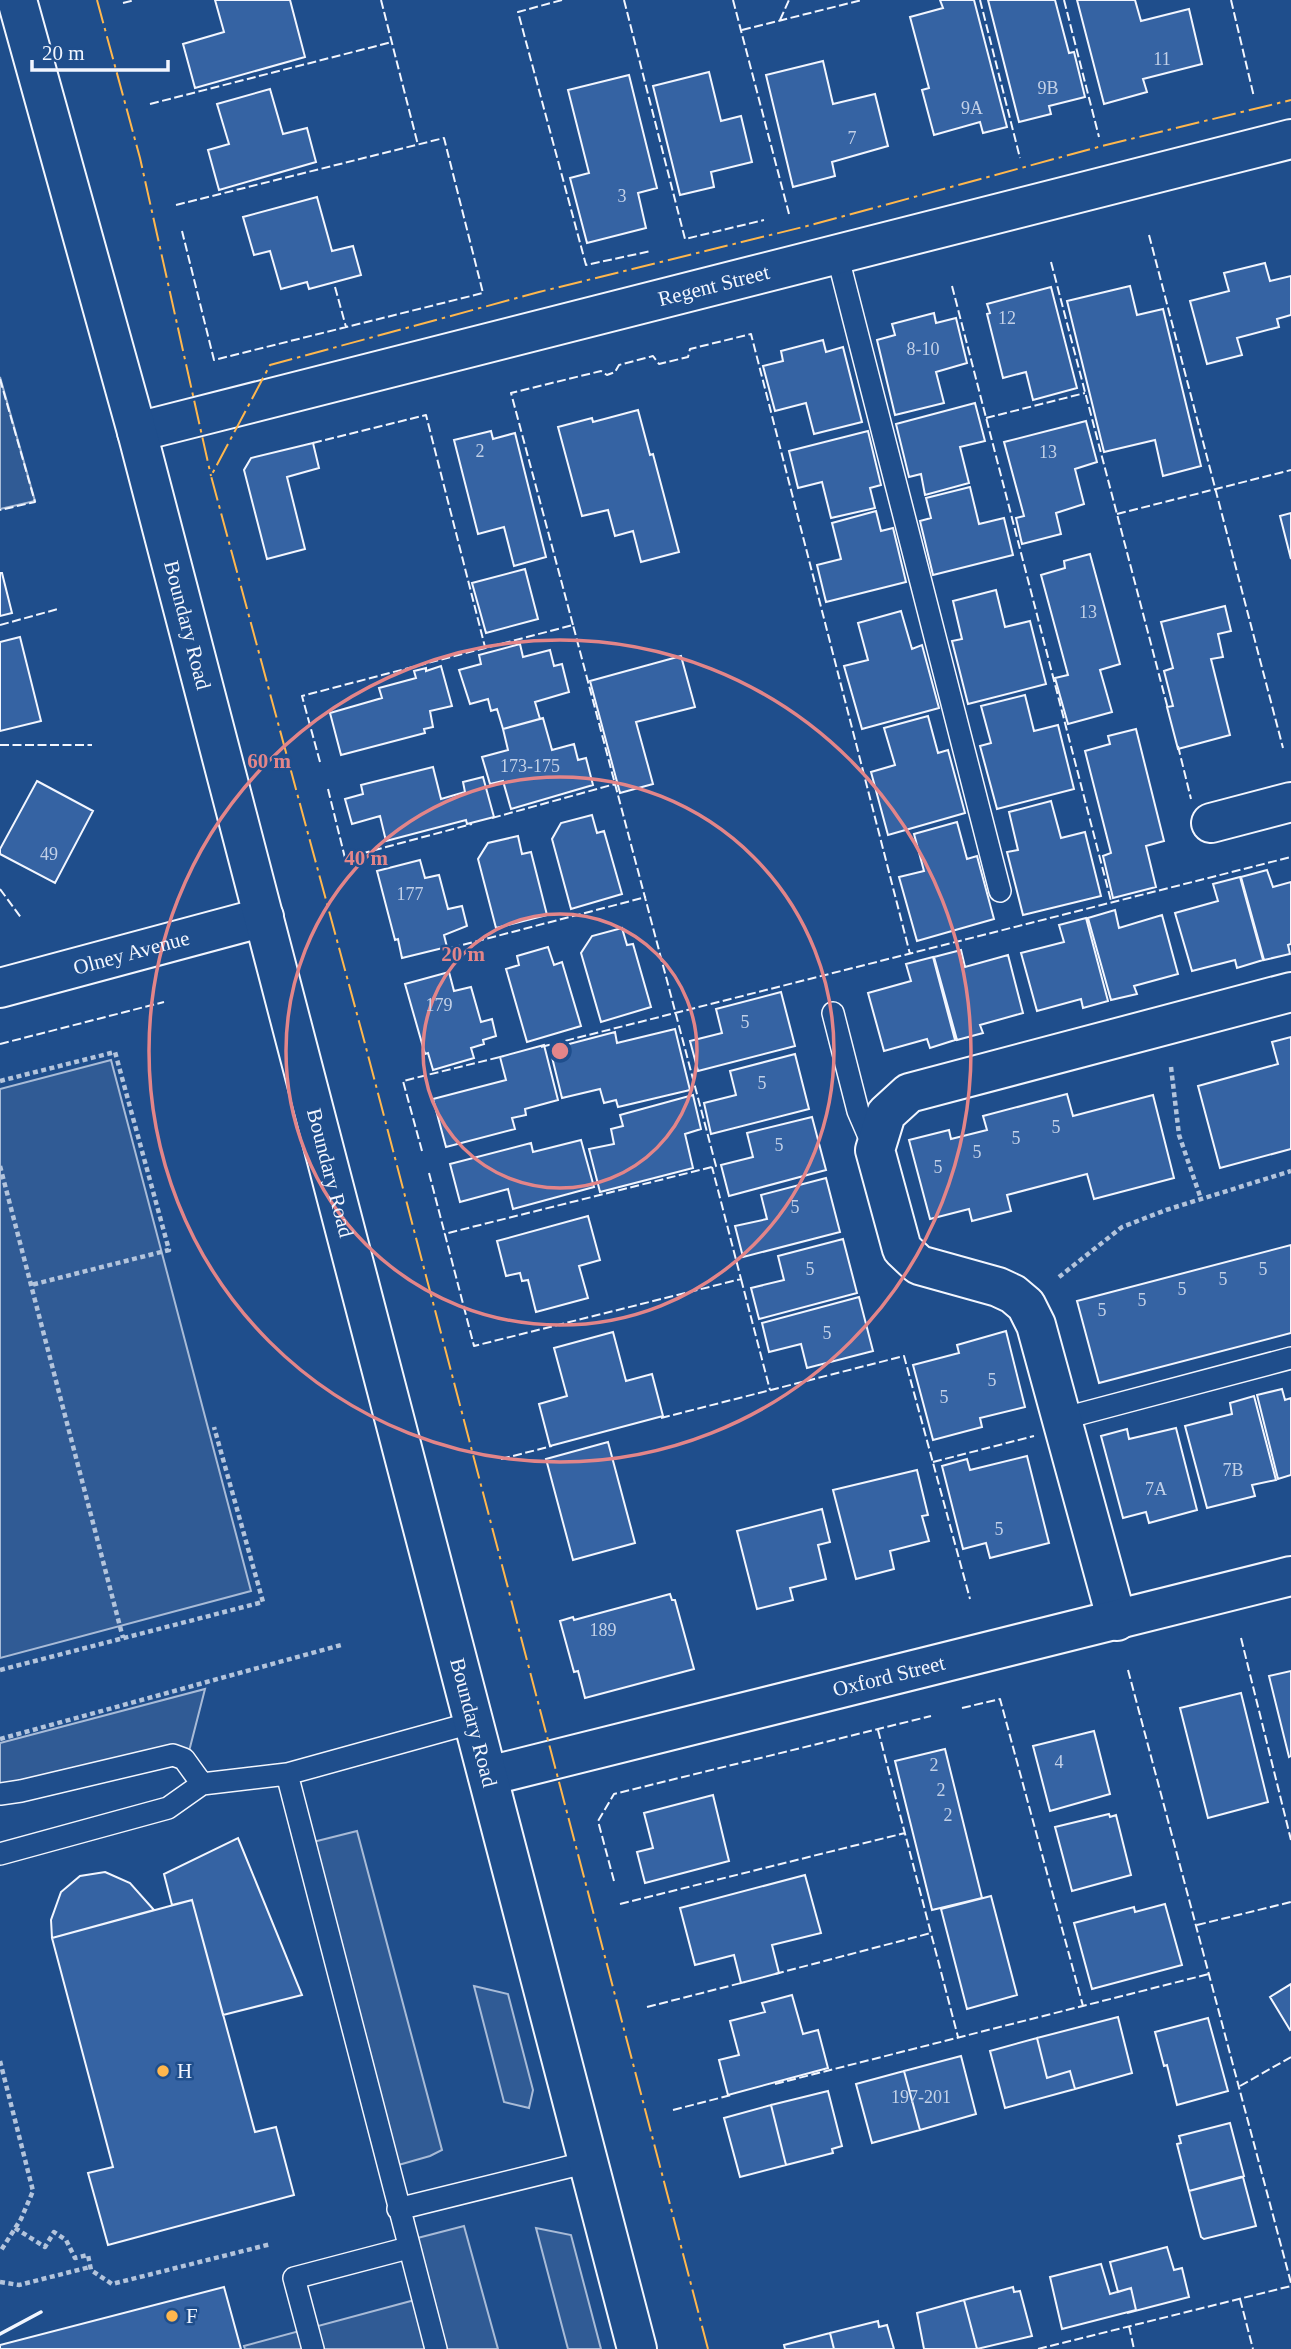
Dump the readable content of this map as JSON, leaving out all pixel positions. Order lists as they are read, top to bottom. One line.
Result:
{"streets":{"street":["Regent Street","Boundary Road","Olney Avenue","Oxford Street"]},"crossings":[["Regent Street","Boundary Road"],["Boundary Road","Olney Avenue"],["Boundary Road","Oxford Street"]],"places":["H","F"],"house_numbers":["11","9B","9A","7","3","12","8-10","2","13","13","173-175","49","177","179","5","5","5","5","5","5","5","5","5","5","5","5","5","5","5","5","5","7B","7A","5","189","4","2","2","2","197-201"],"scale_bar":"20 m","rings":["60 m","40 m","20 m"]}
